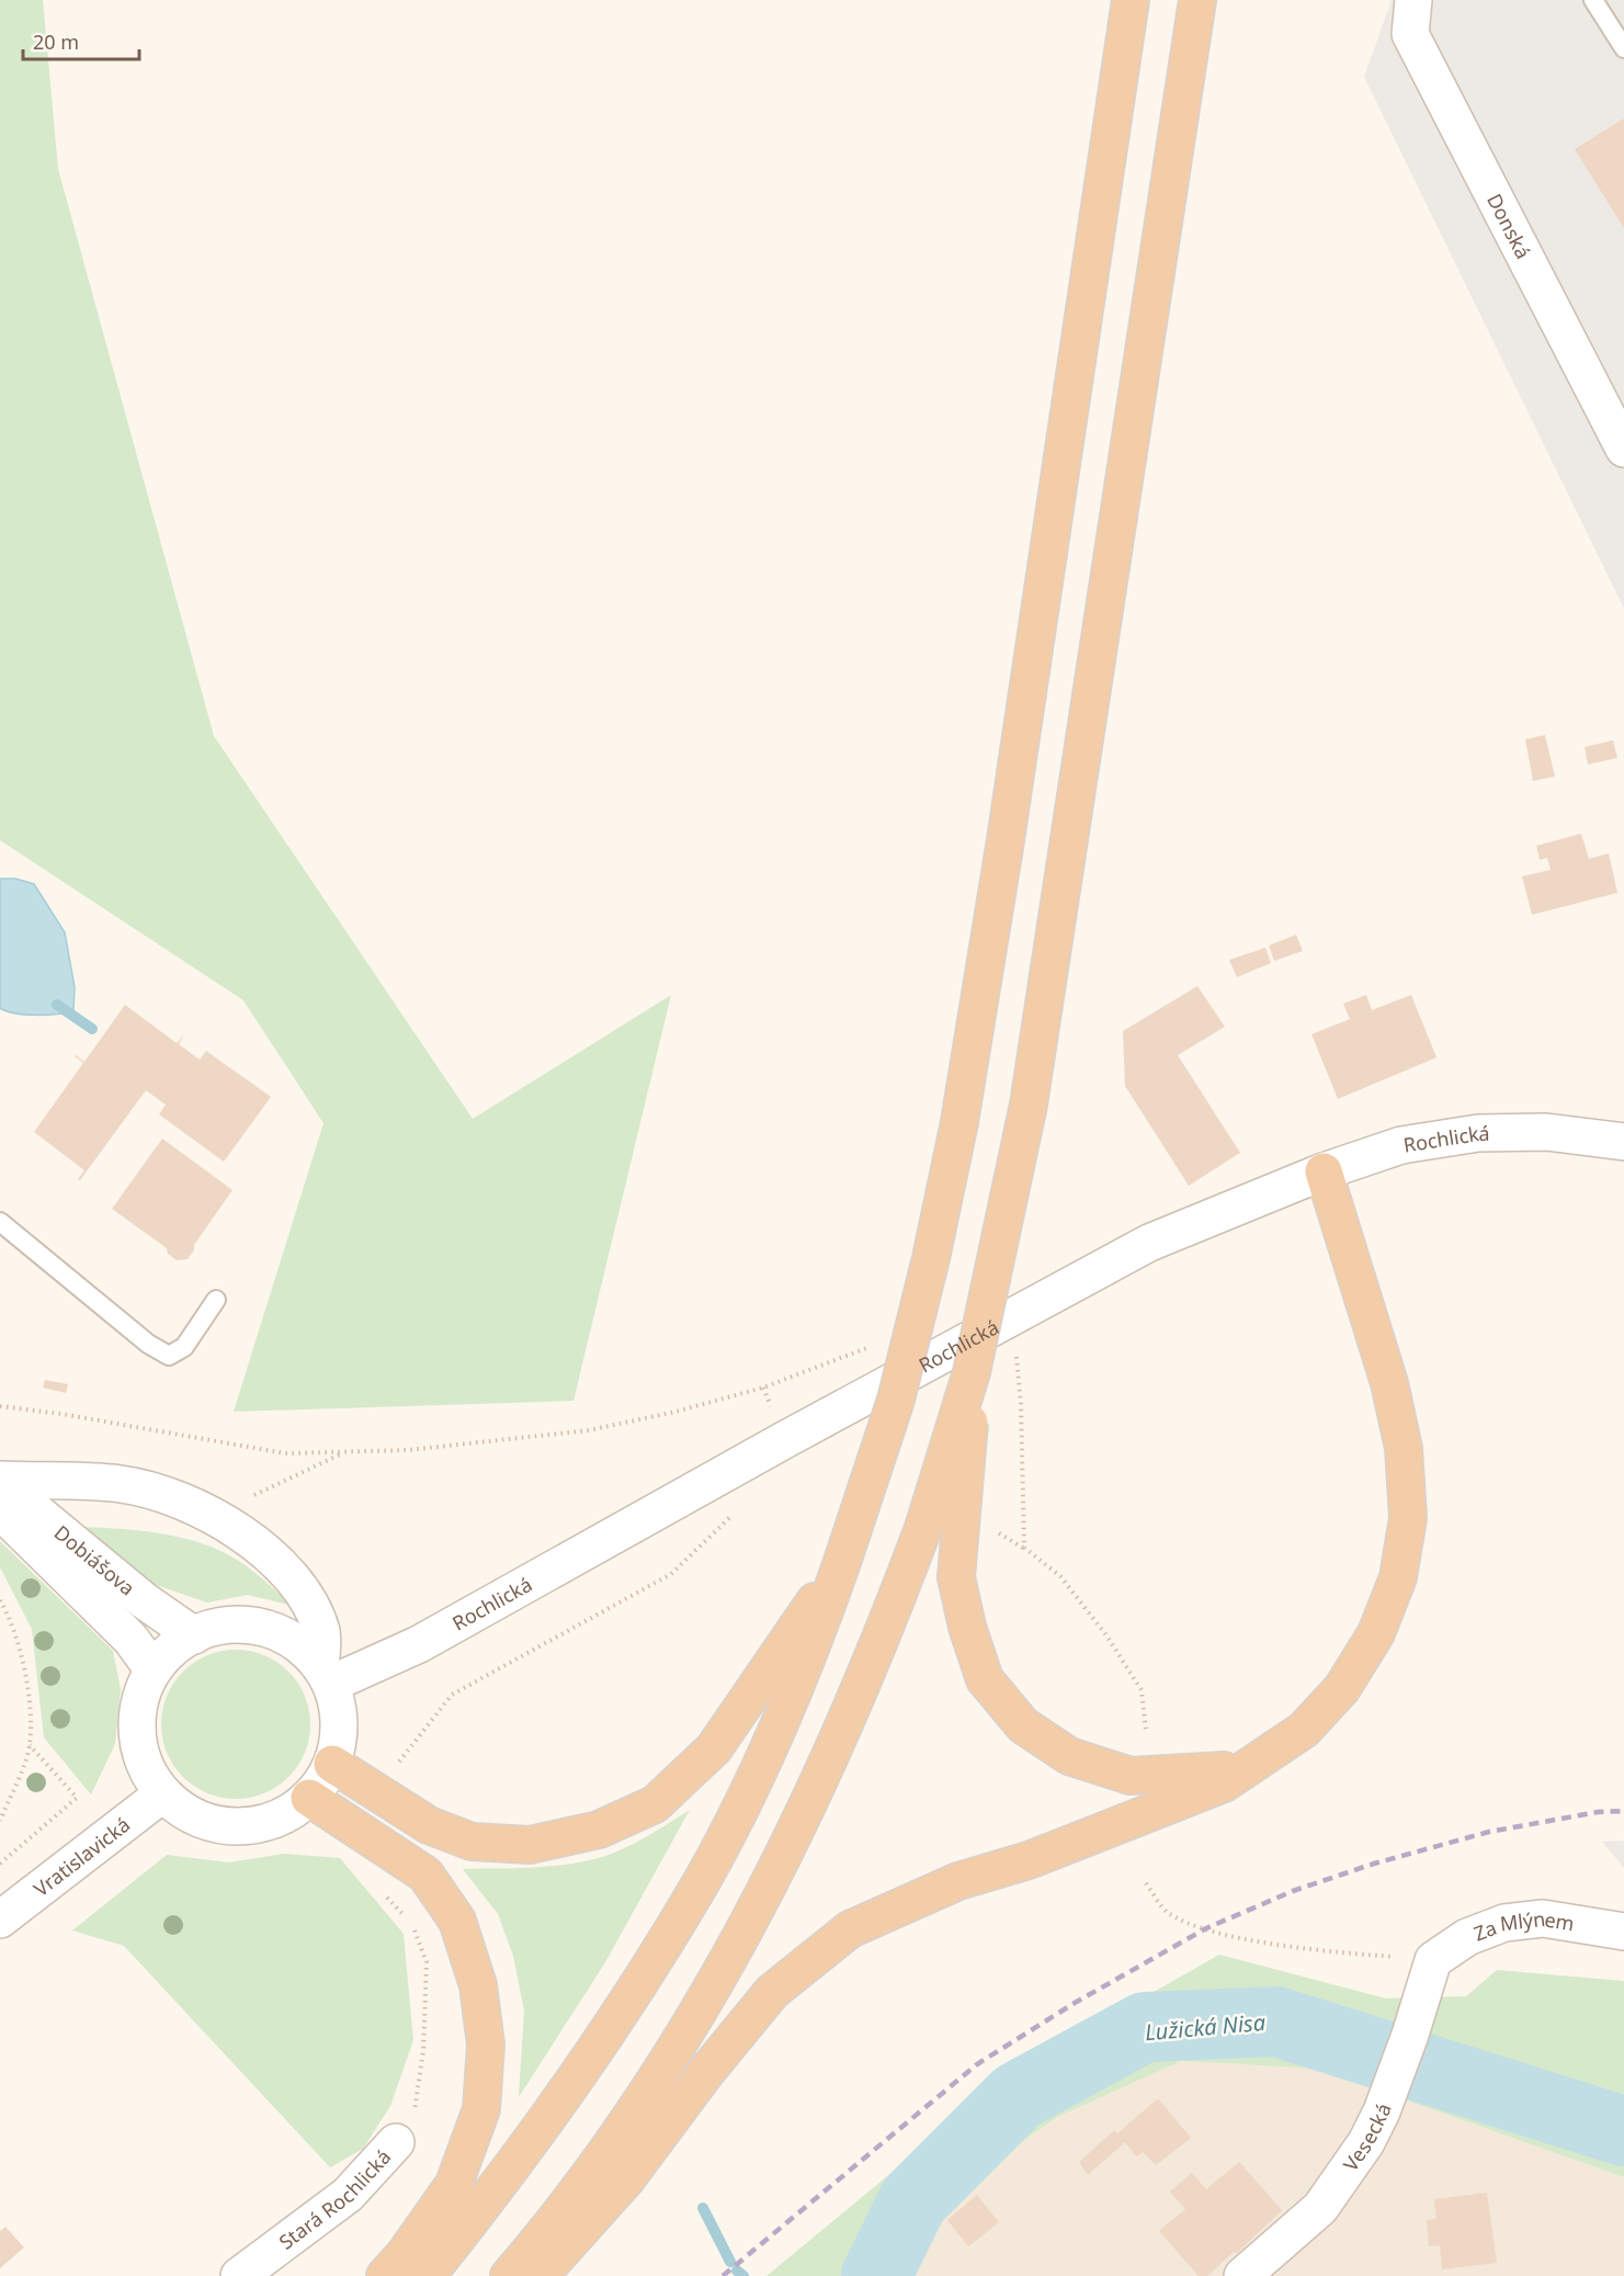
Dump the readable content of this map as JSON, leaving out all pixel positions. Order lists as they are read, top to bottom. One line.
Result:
{"streets":{"street":["Donská","Rochlická","Dobiášova","Vratislavická","Za Mlýnem","Vesecká","Stará Rochlická"]},"crossings":[["Rochlická","Dobiášova"],["Rochlická","Vratislavická"],["Dobiášova","Vratislavická"],["Za Mlýnem","Vesecká"]],"water":["Lužická Nisa"],"scale_bar":"20 m"}
